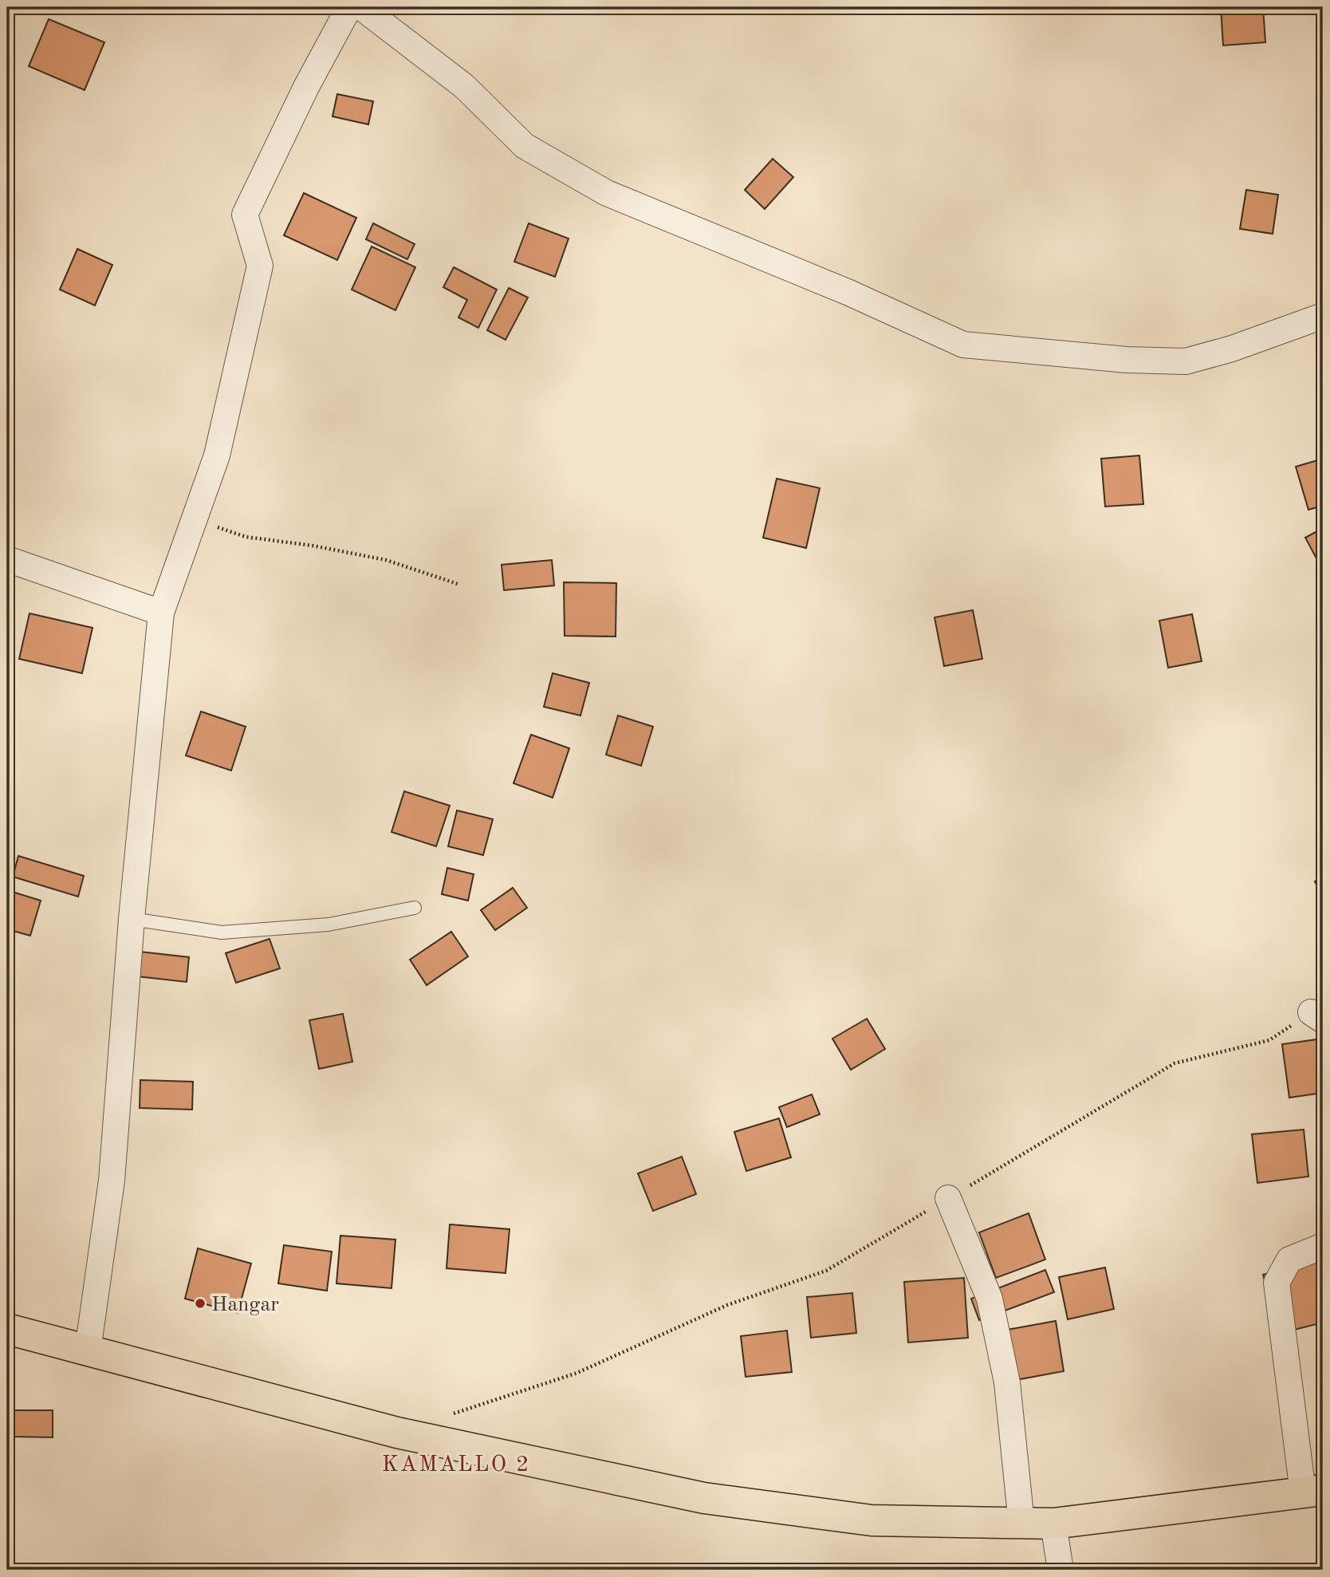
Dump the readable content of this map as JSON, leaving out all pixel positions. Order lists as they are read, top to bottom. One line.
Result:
{"districts":["KAMALLO 2"],"places":["Hangar"]}
